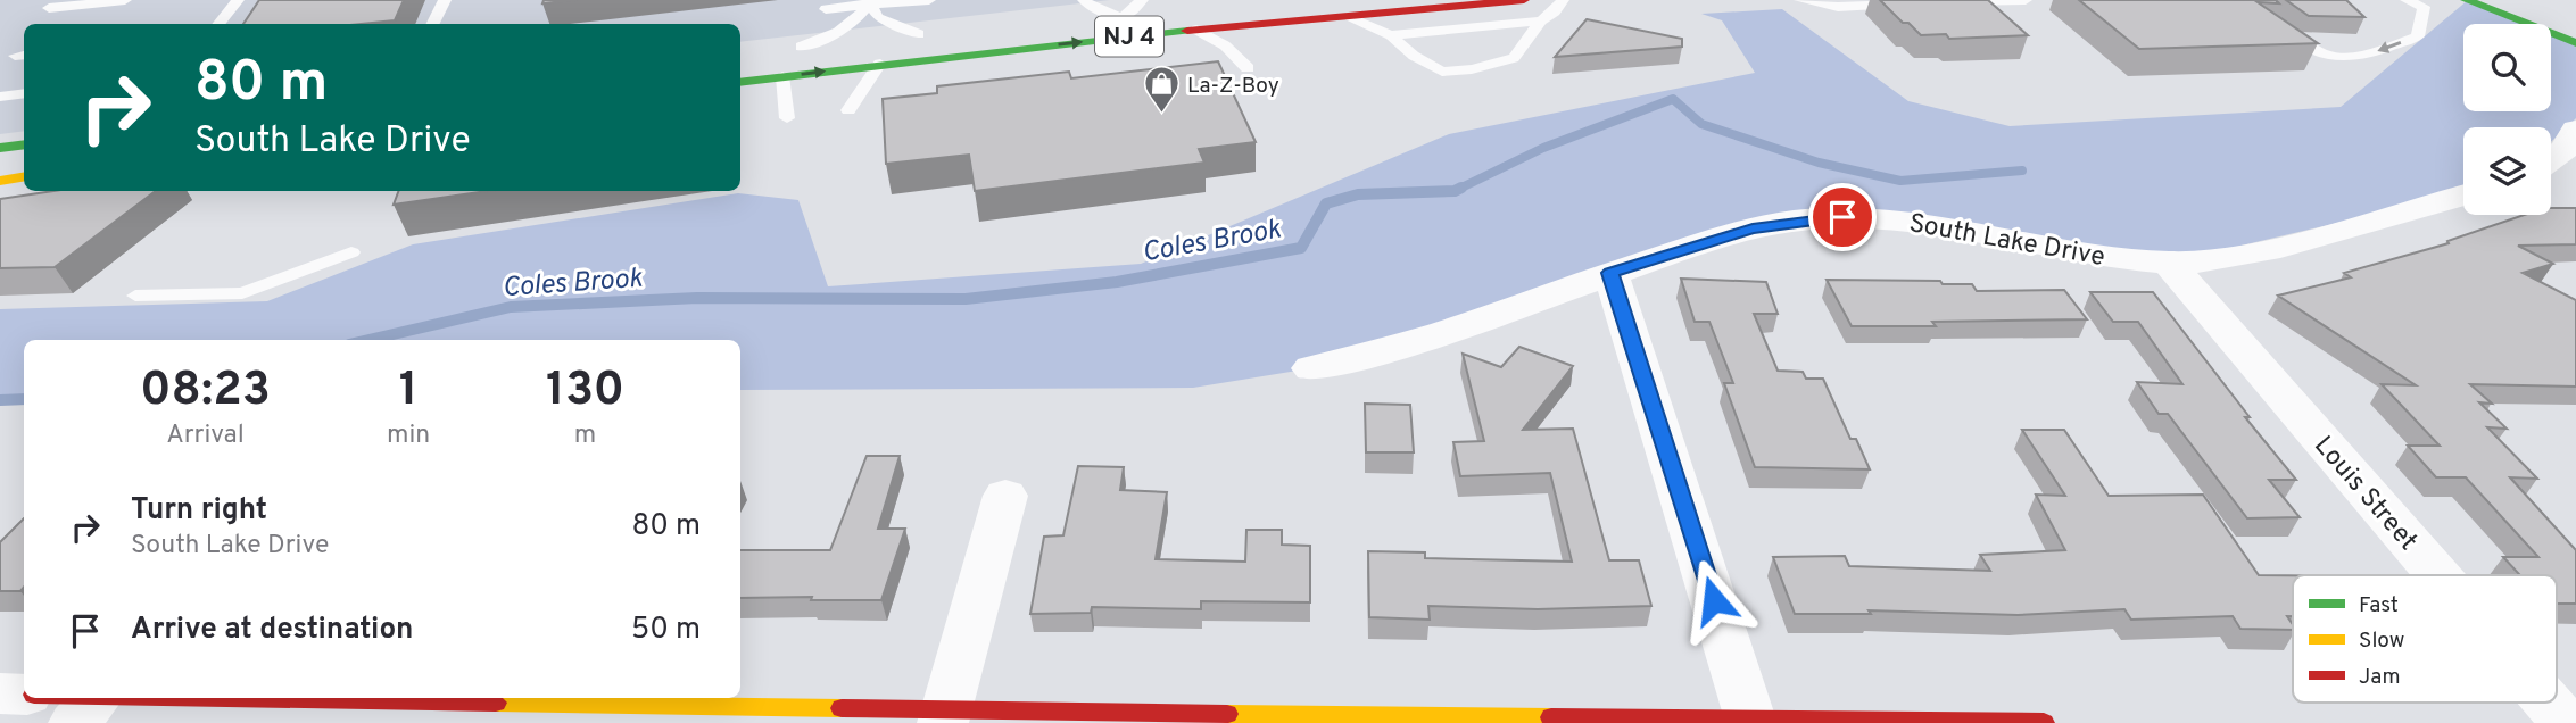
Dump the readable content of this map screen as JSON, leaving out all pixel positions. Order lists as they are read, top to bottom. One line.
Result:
{"streets":{"main road":["NJ 4"],"street":["South Lake Drive","Louis Street"]},"crossings":[["South Lake Drive","Louis Street"]],"water":["Coles Brook"],"places":{"shop":["La-Z-Boy"]},"legend":["Fast","Slow","Jam"],"page":{"turn":["80 m","South Lake Drive"],"eta":["08:23","Arrival","1","min","130","m"],"list":[{"name":"Turn right","note":"South Lake Drive","value":"80 m"},{"name":"Arrive at destination","value":"50 m"}]}}
